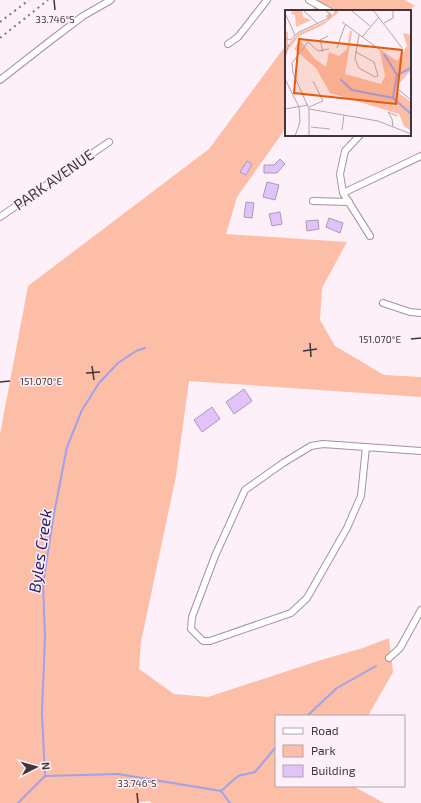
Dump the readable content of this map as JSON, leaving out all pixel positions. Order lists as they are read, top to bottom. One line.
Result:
{"streets":{"street":["PARK AVENUE"]},"water":["Byles Creek"],"legend":["Road","Park","Building"],"north":"right","coordinates":["33.746°S","151.070°E"]}
